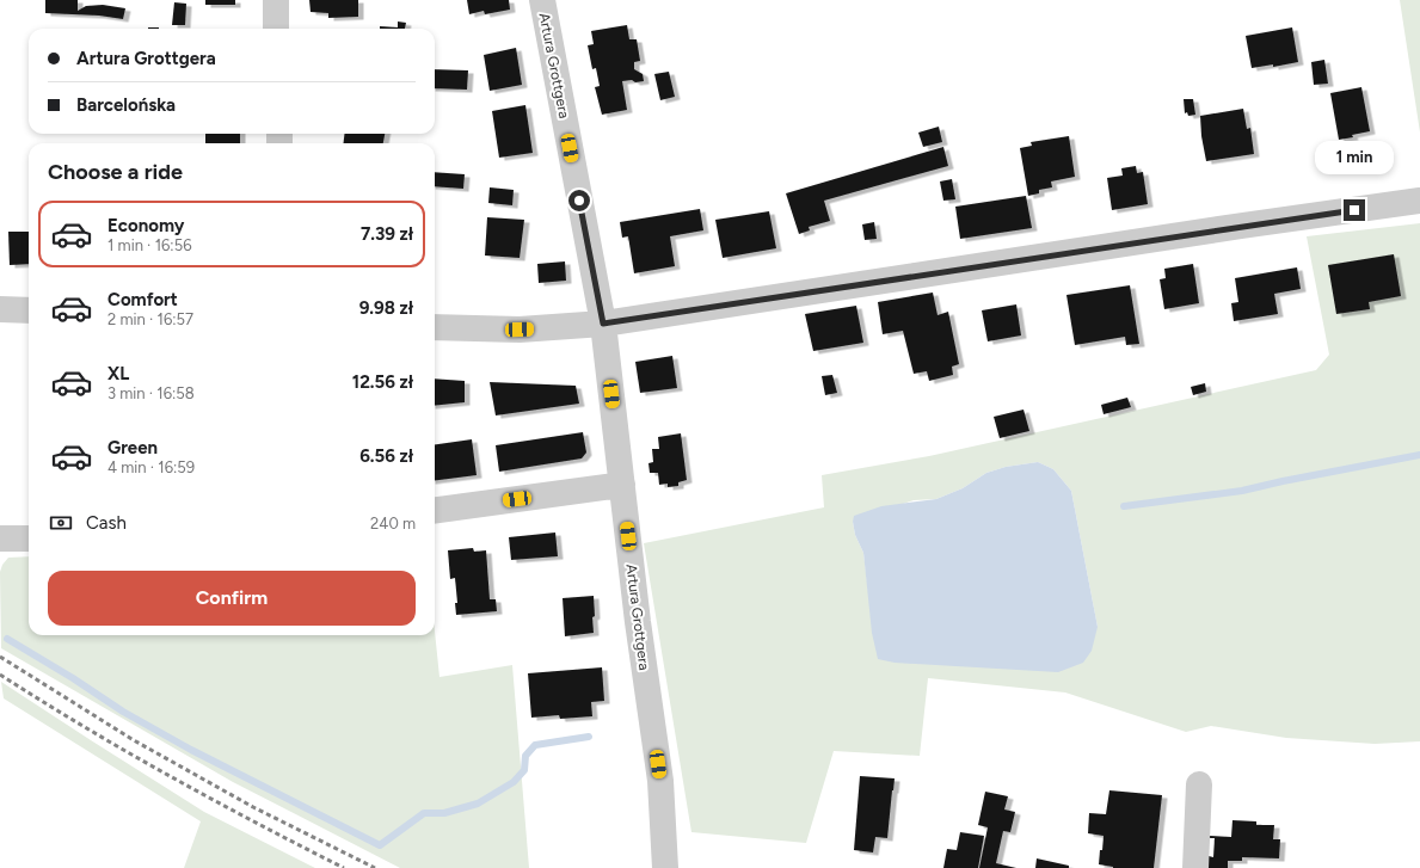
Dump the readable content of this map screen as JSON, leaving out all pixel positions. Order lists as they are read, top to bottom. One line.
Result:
{"streets":{"street":["Artura Grottgera"]},"page":{"banner":["Artura Grottgera","Barcelońska"],"bubble":"1 min","heading":"Choose a ride","list":[{"name":"Economy","note":"1 min · 16:56","value":"7.39 zł"},{"name":"Comfort","note":"2 min · 16:57","value":"9.98 zł"},{"name":"XL","note":"3 min · 16:58","value":"12.56 zł"},{"name":"Green","note":"4 min · 16:59","value":"6.56 zł"}],"pay":["Cash","240 m"],"buttons":"Confirm"}}
